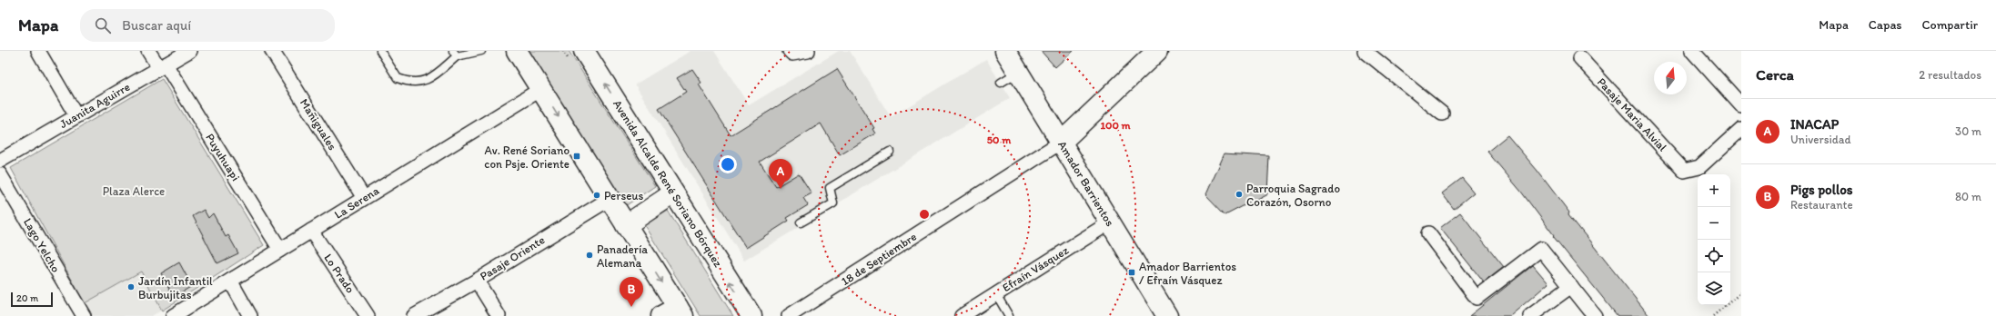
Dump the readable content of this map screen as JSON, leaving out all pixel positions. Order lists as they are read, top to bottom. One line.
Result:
{"streets":{"main road":["Avenida Alcalde René Soriano Bórquez","Amador Barrientos"],"street":["Juanita Aguirre","Pasaje Maria Alvial","Mañiguales","Puyuhuapi","La Serena","Lago Yelcho","Pasaje Oriente","18 de Septiembre","Efraín Vásquez","Lo Prado"]},"crossings":[["Juanita Aguirre","Puyuhuapi"],["Mañiguales","La Serena"],["Puyuhuapi","La Serena"],["Amador Barrientos","18 de Septiembre"],["Amador Barrientos","Efraín Vásquez"],["La Serena","Lo Prado"]],"parks":["Plaza Alerce"],"places":{"transit":["Av. René Soriano con Psje. Oriente","Amador Barrientos / Efraín Vásquez"],"other":["Parroquia Sagrado Corazón, Osorno","Perseus","Panadería Alemana","Jardín Infantil Burbujitas"]},"scale_bar":"20 m","north":"top","page":{"header":"Mapa","search":"Buscar aquí","nav":["Mapa","Capas","Compartir"],"heading":["Cerca","2 resultados"],"list":[{"mark":"A","name":"INACAP","note":"Universidad","value":"30 m"},{"mark":"B","name":"Pigs pollos","note":"Restaurante","value":"80 m"}],"pins":["A","B"],"map_buttons":["+","−"],"scale":"20 m"},"rings":["100 m","50 m"]}
